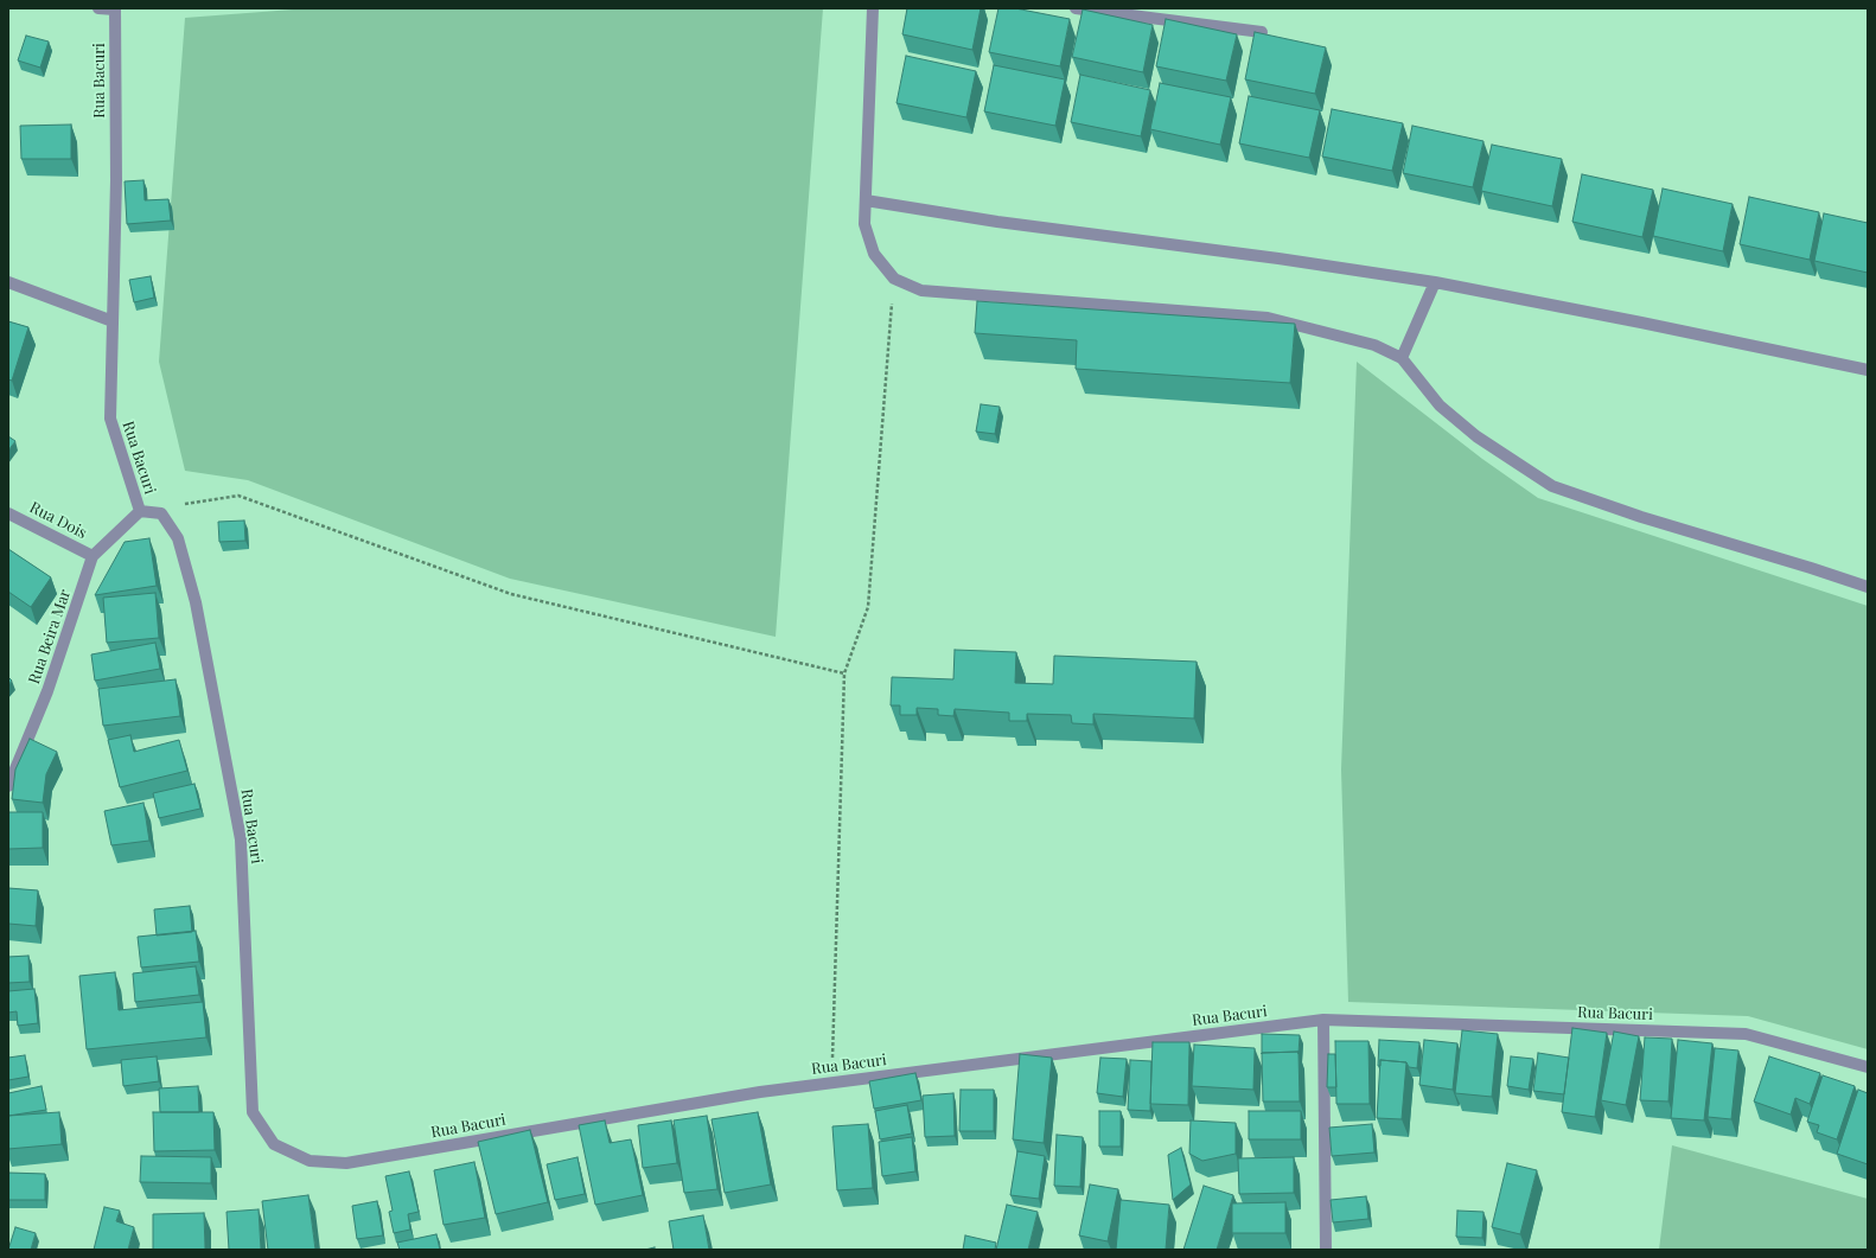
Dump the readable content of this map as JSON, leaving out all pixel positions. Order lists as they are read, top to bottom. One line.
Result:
{"streets":{"street":["Rua Bacuri","Rua Dois","Rua Beira Mar"]},"crossings":[["Rua Bacuri","Rua Beira Mar"],["Rua Dois","Rua Beira Mar"]]}
